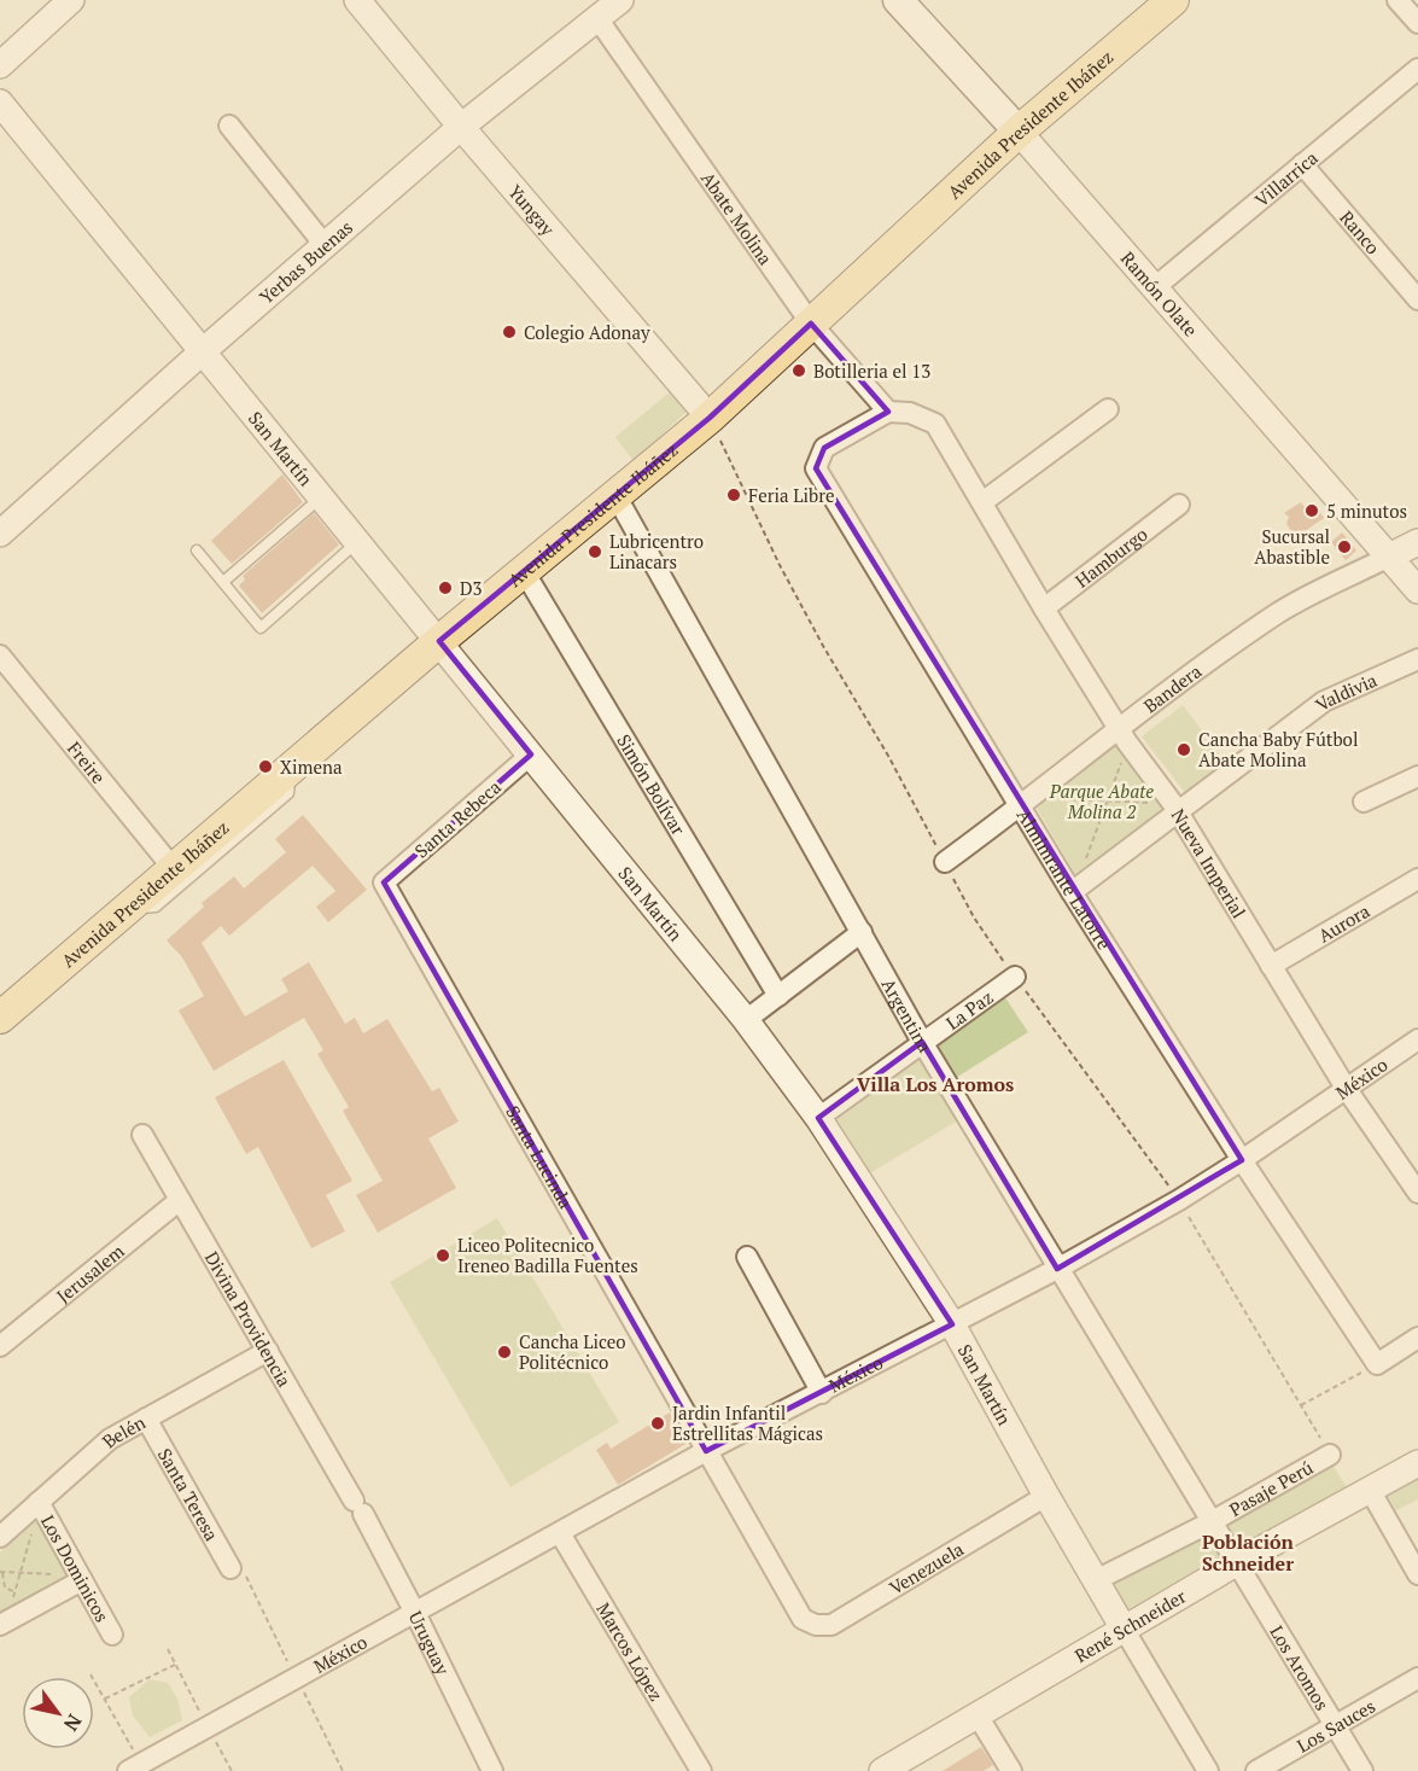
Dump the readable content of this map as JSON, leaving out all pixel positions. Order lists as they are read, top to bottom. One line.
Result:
{"streets":{"main road":["Avenida Presidente Ibáñez","Ramón Olate"],"street":["Villarrica","Yungay","Abate Molina","Ranco","Yerbas Buenas","San Martín","Hamburgo","Bandera","Valdivia","Freire","Simón Bolívar","Santa Rebeca","Nueva Imperial","Almimrante Latorre","Aurora","La Paz","Argentina","México","Santa Lucinda","Jerusalem","Divina Providencia","Belén","Pasaje Perú","Santa Teresa","Los Dominicos","Venezuela","René Schneider","Uruguay","Marcos López","Los Aromos","Los Sauces"]},"crossings":[["Avenida Presidente Ibáñez","Yungay"],["Avenida Presidente Ibáñez","Abate Molina"],["Avenida Presidente Ibáñez","Ramón Olate"],["Avenida Presidente Ibáñez","San Martín"],["Avenida Presidente Ibáñez","Freire"],["Avenida Presidente Ibáñez","Simón Bolívar"],["Avenida Presidente Ibáñez","Argentina"],["Villarrica","Ranco"],["Villarrica","Ramón Olate"],["Yungay","Yerbas Buenas"],["Abate Molina","Yerbas Buenas"],["Abate Molina","Nueva Imperial"],["Abate Molina","Almimrante Latorre"],["Yerbas Buenas","San Martín"],["Ramón Olate","Bandera"],["San Martín","Santa Rebeca"],["San Martín","La Paz"],["San Martín","México"],["San Martín","Pasaje Perú"],["San Martín","Venezuela"],["San Martín","René Schneider"],["Hamburgo","Nueva Imperial"],["Bandera","Nueva Imperial"],["Bandera","Almimrante Latorre"],["Valdivia","Nueva Imperial"],["Valdivia","Almimrante Latorre"],["Santa Rebeca","Santa Lucinda"],["Nueva Imperial","Almimrante Latorre"],["Nueva Imperial","Aurora"],["Nueva Imperial","México"],["Almimrante Latorre","México"],["La Paz","Argentina"],["Argentina","México"],["Argentina","Pasaje Perú"],["Argentina","René Schneider"],["Argentina","Los Aromos"],["México","Santa Lucinda"],["México","Uruguay"],["México","Marcos López"],["Santa Lucinda","Venezuela"],["Jerusalem","Divina Providencia"],["Divina Providencia","Belén"],["Divina Providencia","Uruguay"],["Belén","Santa Teresa"],["Belén","Los Dominicos"],["René Schneider","Los Aromos"],["Los Aromos","Los Sauces"]],"districts":["Villa Los Aromos","Población Schneider"],"parks":["Parque Abate Molina 2"],"places":["Colegio Adonay","Botilleria el 13","Feria Libre","5 minutos","Sucursal Abastible","Lubricentro Linacars","D3","Cancha Baby Fútbol Abate Molina","Ximena","Liceo Politecnico Ireneo Badilla Fuentes","Cancha Liceo Politécnico","Jardin Infantil Estrellitas Mágicas"],"north":"bottom right"}
